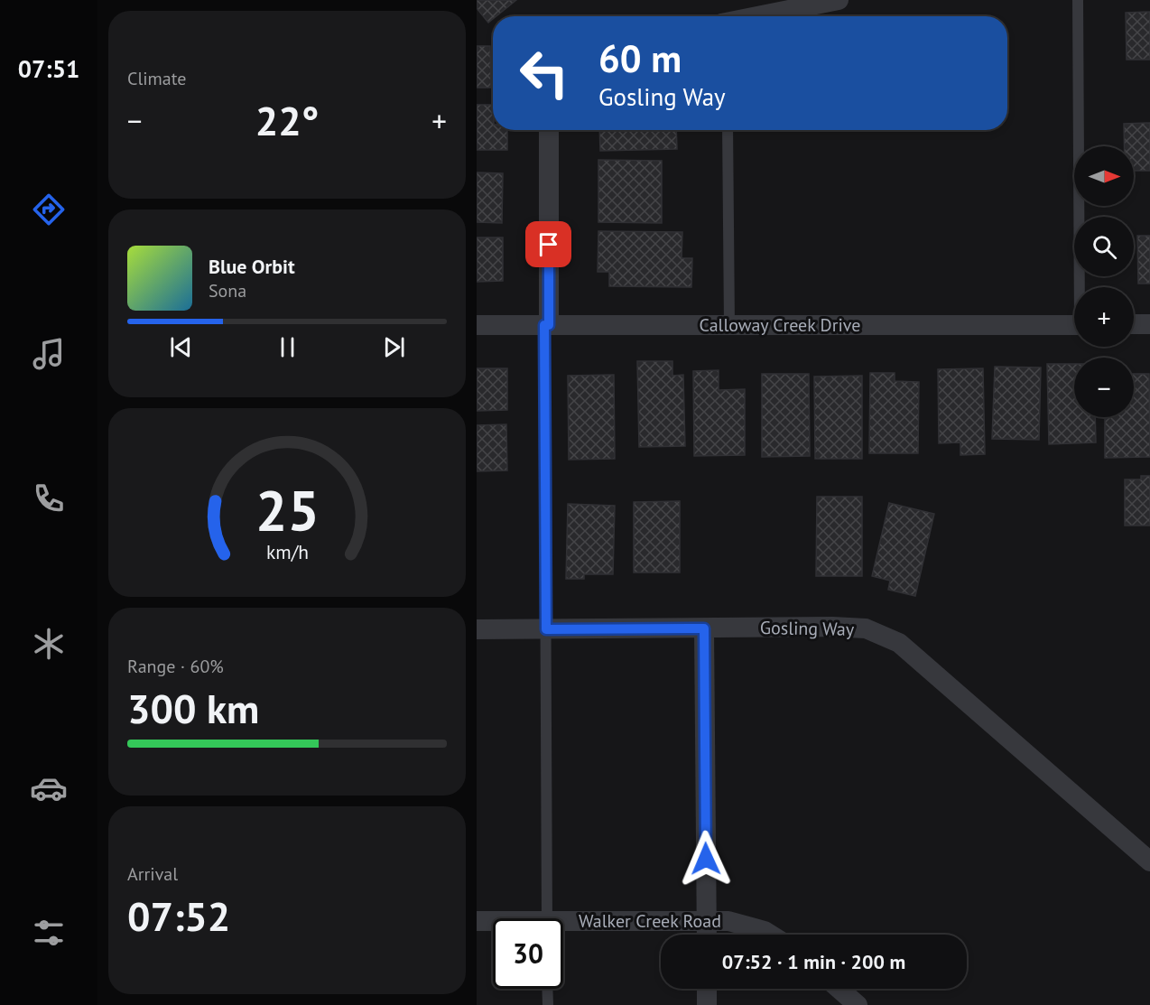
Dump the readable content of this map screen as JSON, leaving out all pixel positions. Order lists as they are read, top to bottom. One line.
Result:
{"streets":{"street":["Calloway Creek Drive","Gosling Way","Walker Creek Road"]},"north":"right","page":{"tabs":"07:51","tile":["Climate",["Range · 60%","300 km"],["Arrival","07:52"]],"turn":["60 m","Gosling Way"],"heat":["−","22°","+"],"map_buttons":["+","−"],"song":["Blue Orbit","Sona"],"limit":"30","trip":"07:52 · 1 min · 200 m","gauge":["25","km/h"]}}
